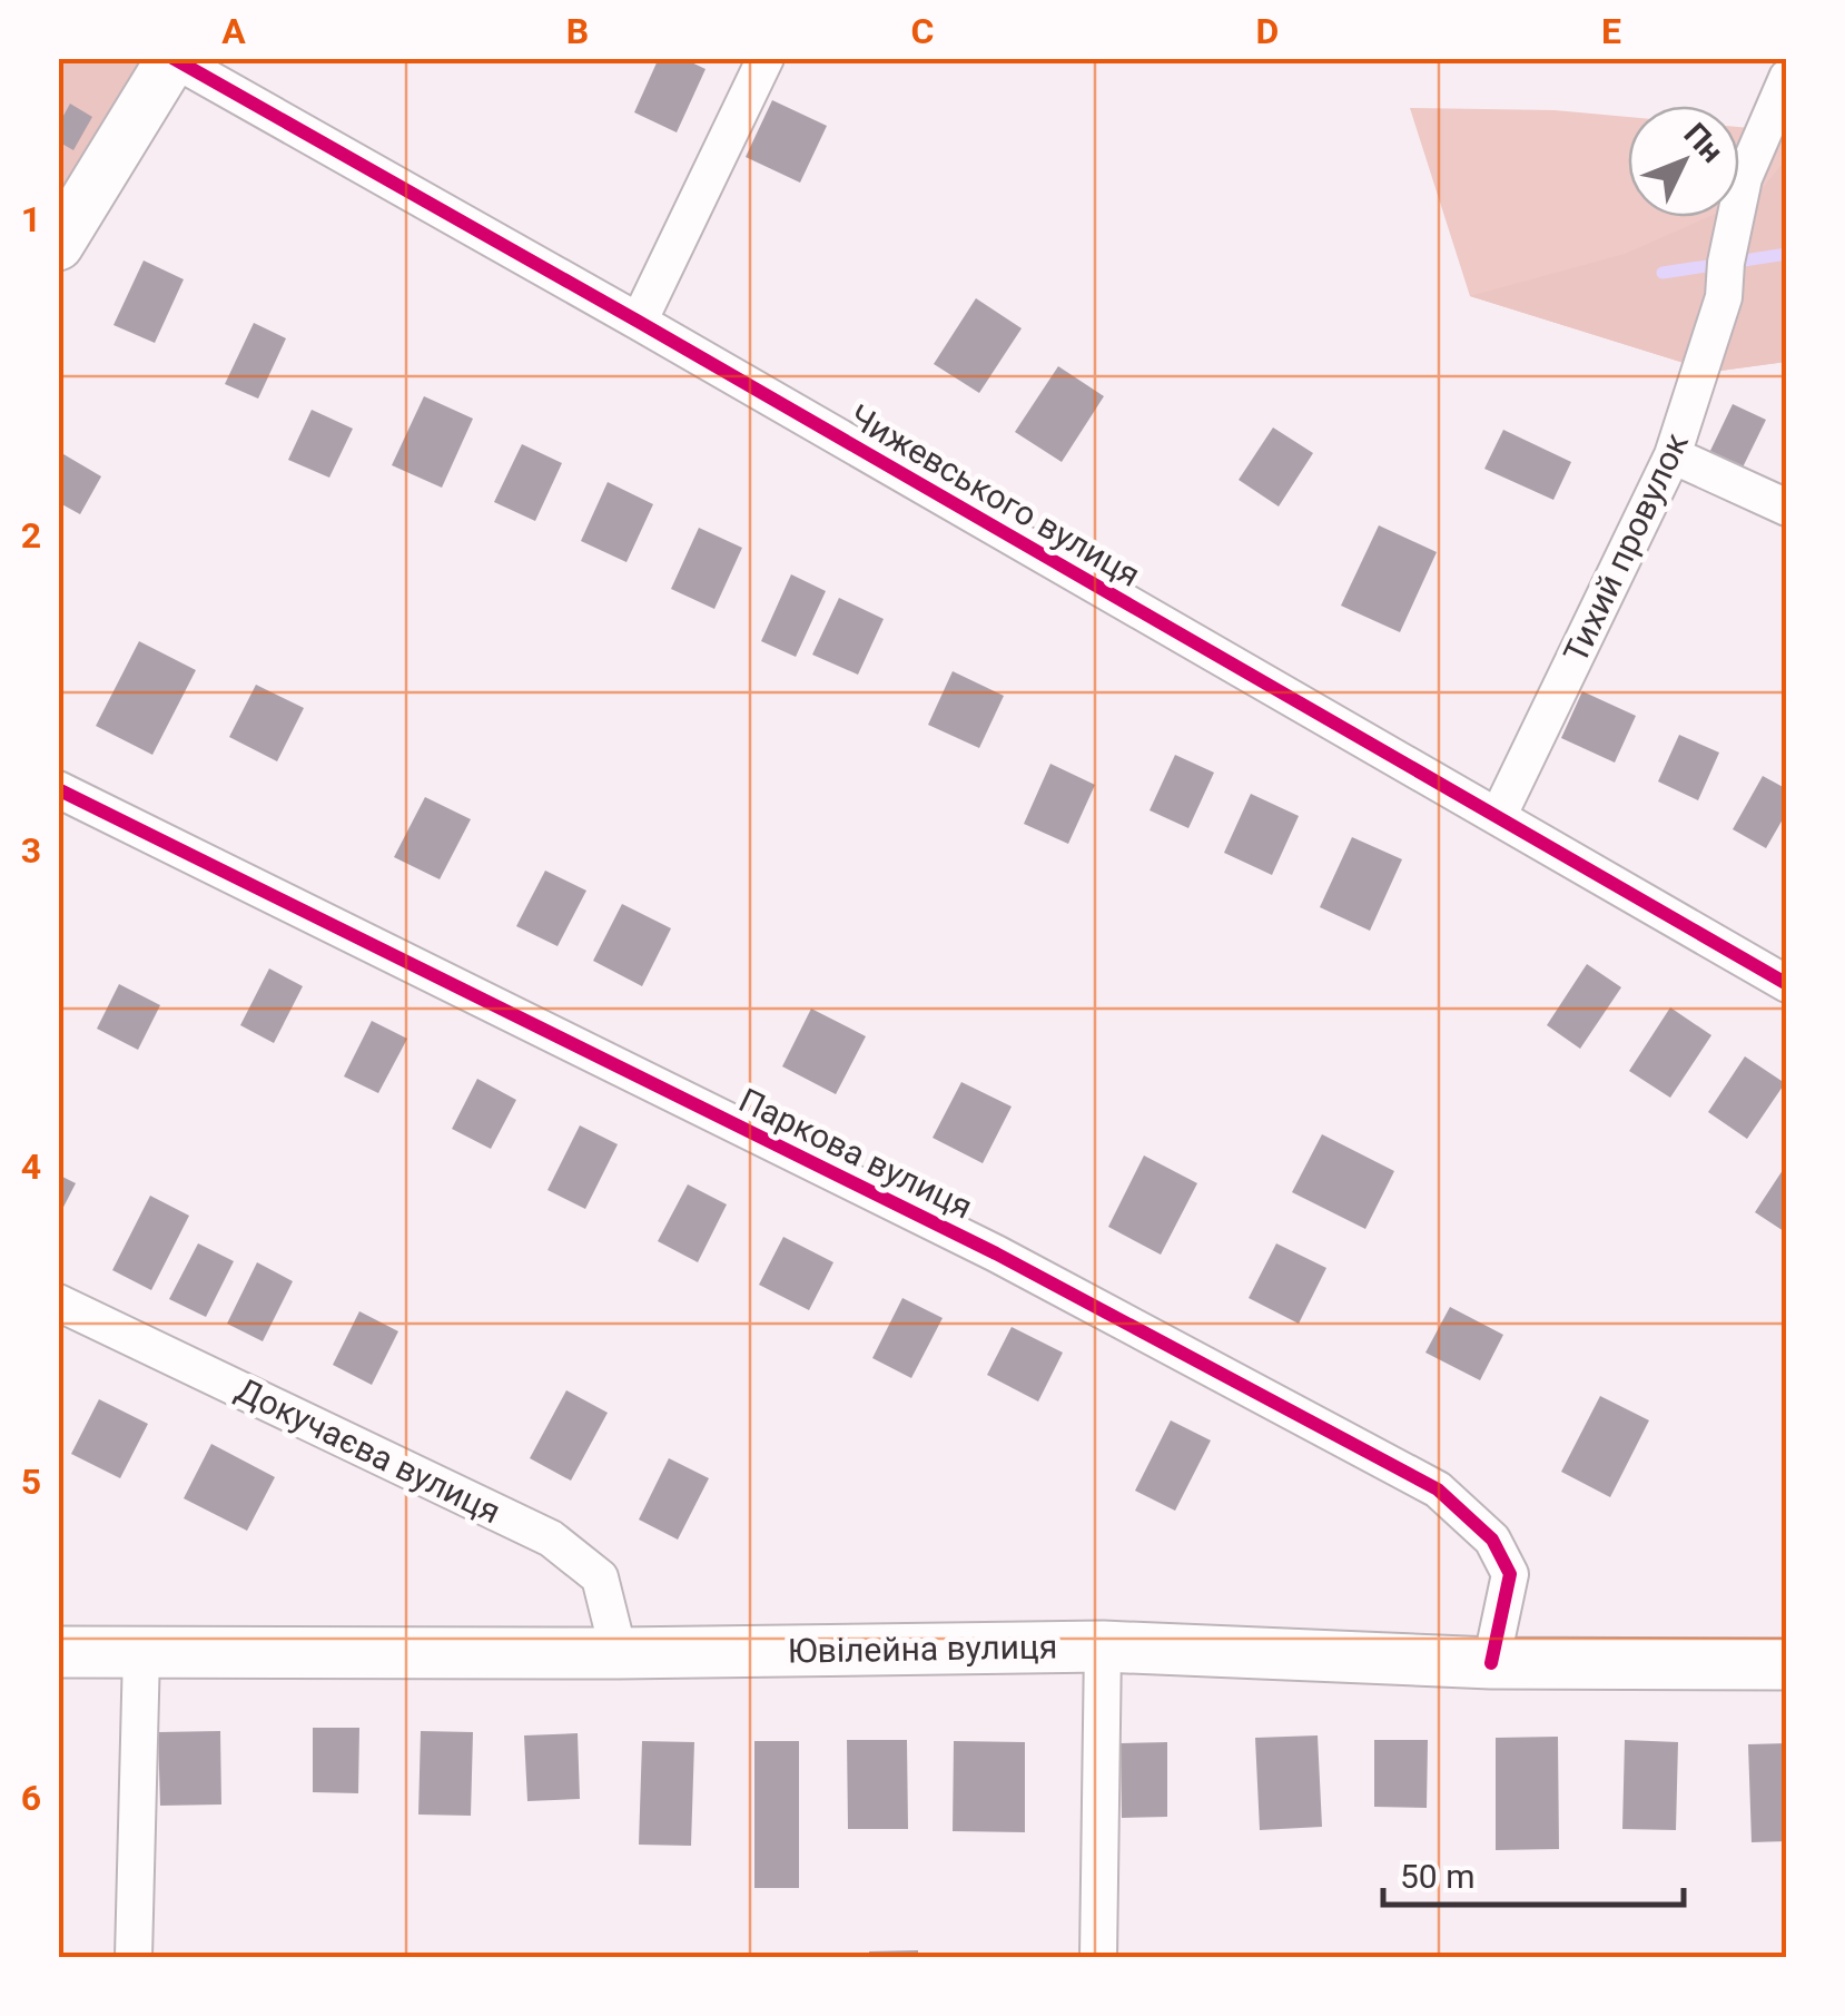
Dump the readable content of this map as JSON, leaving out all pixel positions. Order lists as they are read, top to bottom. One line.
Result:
{"streets":{"street":["Чижевського вулиця","Тихий провулок","Паркова вулиця","Докучаєва вулиця","Ювілейна вулиця"]},"crossings":[["Чижевського вулиця","Тихий провулок"],["Паркова вулиця","Ювілейна вулиця"],["Докучаєва вулиця","Ювілейна вулиця"]],"scale_bar":"50 m","north":"top right","grid":{"columns":["A","B","C","D","E"],"rows":["1","2","3","4","5","6"]}}
